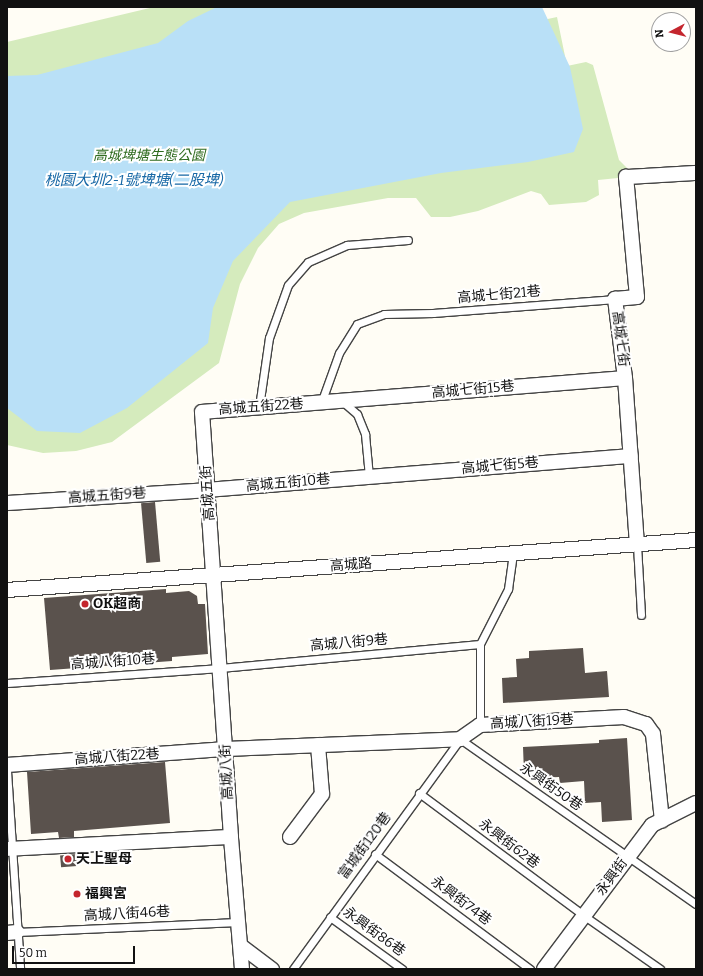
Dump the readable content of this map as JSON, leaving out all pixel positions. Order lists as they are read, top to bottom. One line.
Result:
{"streets":{"street":["高城七街","高城七街15巷","高城五街22巷","高城七街5巷","高城五街10巷","高城五街","高城五街9巷","高城路","高城八街19巷","高城八街22巷","高城八街","永興街"],"lane":["高城七街21巷","高城八街9巷","高城八街10巷","永興街50巷","永興街62巷","富城街120巷","永興街74巷","高城八街46巷","永興街86巷"]},"crossings":[["高城七街21巷","高城七街"],["高城七街21巷","高城七街15巷"],["高城七街21巷","高城五街22巷"],["高城七街","高城七街15巷"],["高城七街","高城七街5巷"],["高城七街","高城路"],["高城七街15巷","高城五街22巷"],["高城五街22巷","高城五街"],["高城七街5巷","高城五街10巷"],["高城五街10巷","高城五街"],["高城五街10巷","高城五街9巷"],["高城五街","高城五街9巷"],["高城五街","高城路"],["高城五街","高城八街"],["高城路","高城八街"],["高城八街9巷","高城八街10巷"],["高城八街9巷","高城八街"],["高城八街10巷","高城八街"],["高城八街19巷","永興街50巷"],["高城八街19巷","富城街120巷"],["高城八街19巷","永興街"],["高城八街22巷","高城八街"],["高城八街","高城八街46巷"],["永興街50巷","富城街120巷"],["永興街50巷","永興街"],["永興街62巷","富城街120巷"],["永興街62巷","永興街"],["富城街120巷","永興街74巷"],["富城街120巷","永興街86巷"]],"water":["桃園大圳2-1號埤塘(二股埤)"],"parks":["高城埤塘生態公園"],"places":["OK超商","天上聖母","福興宮"],"scale_bar":"50 m","north":"left"}
